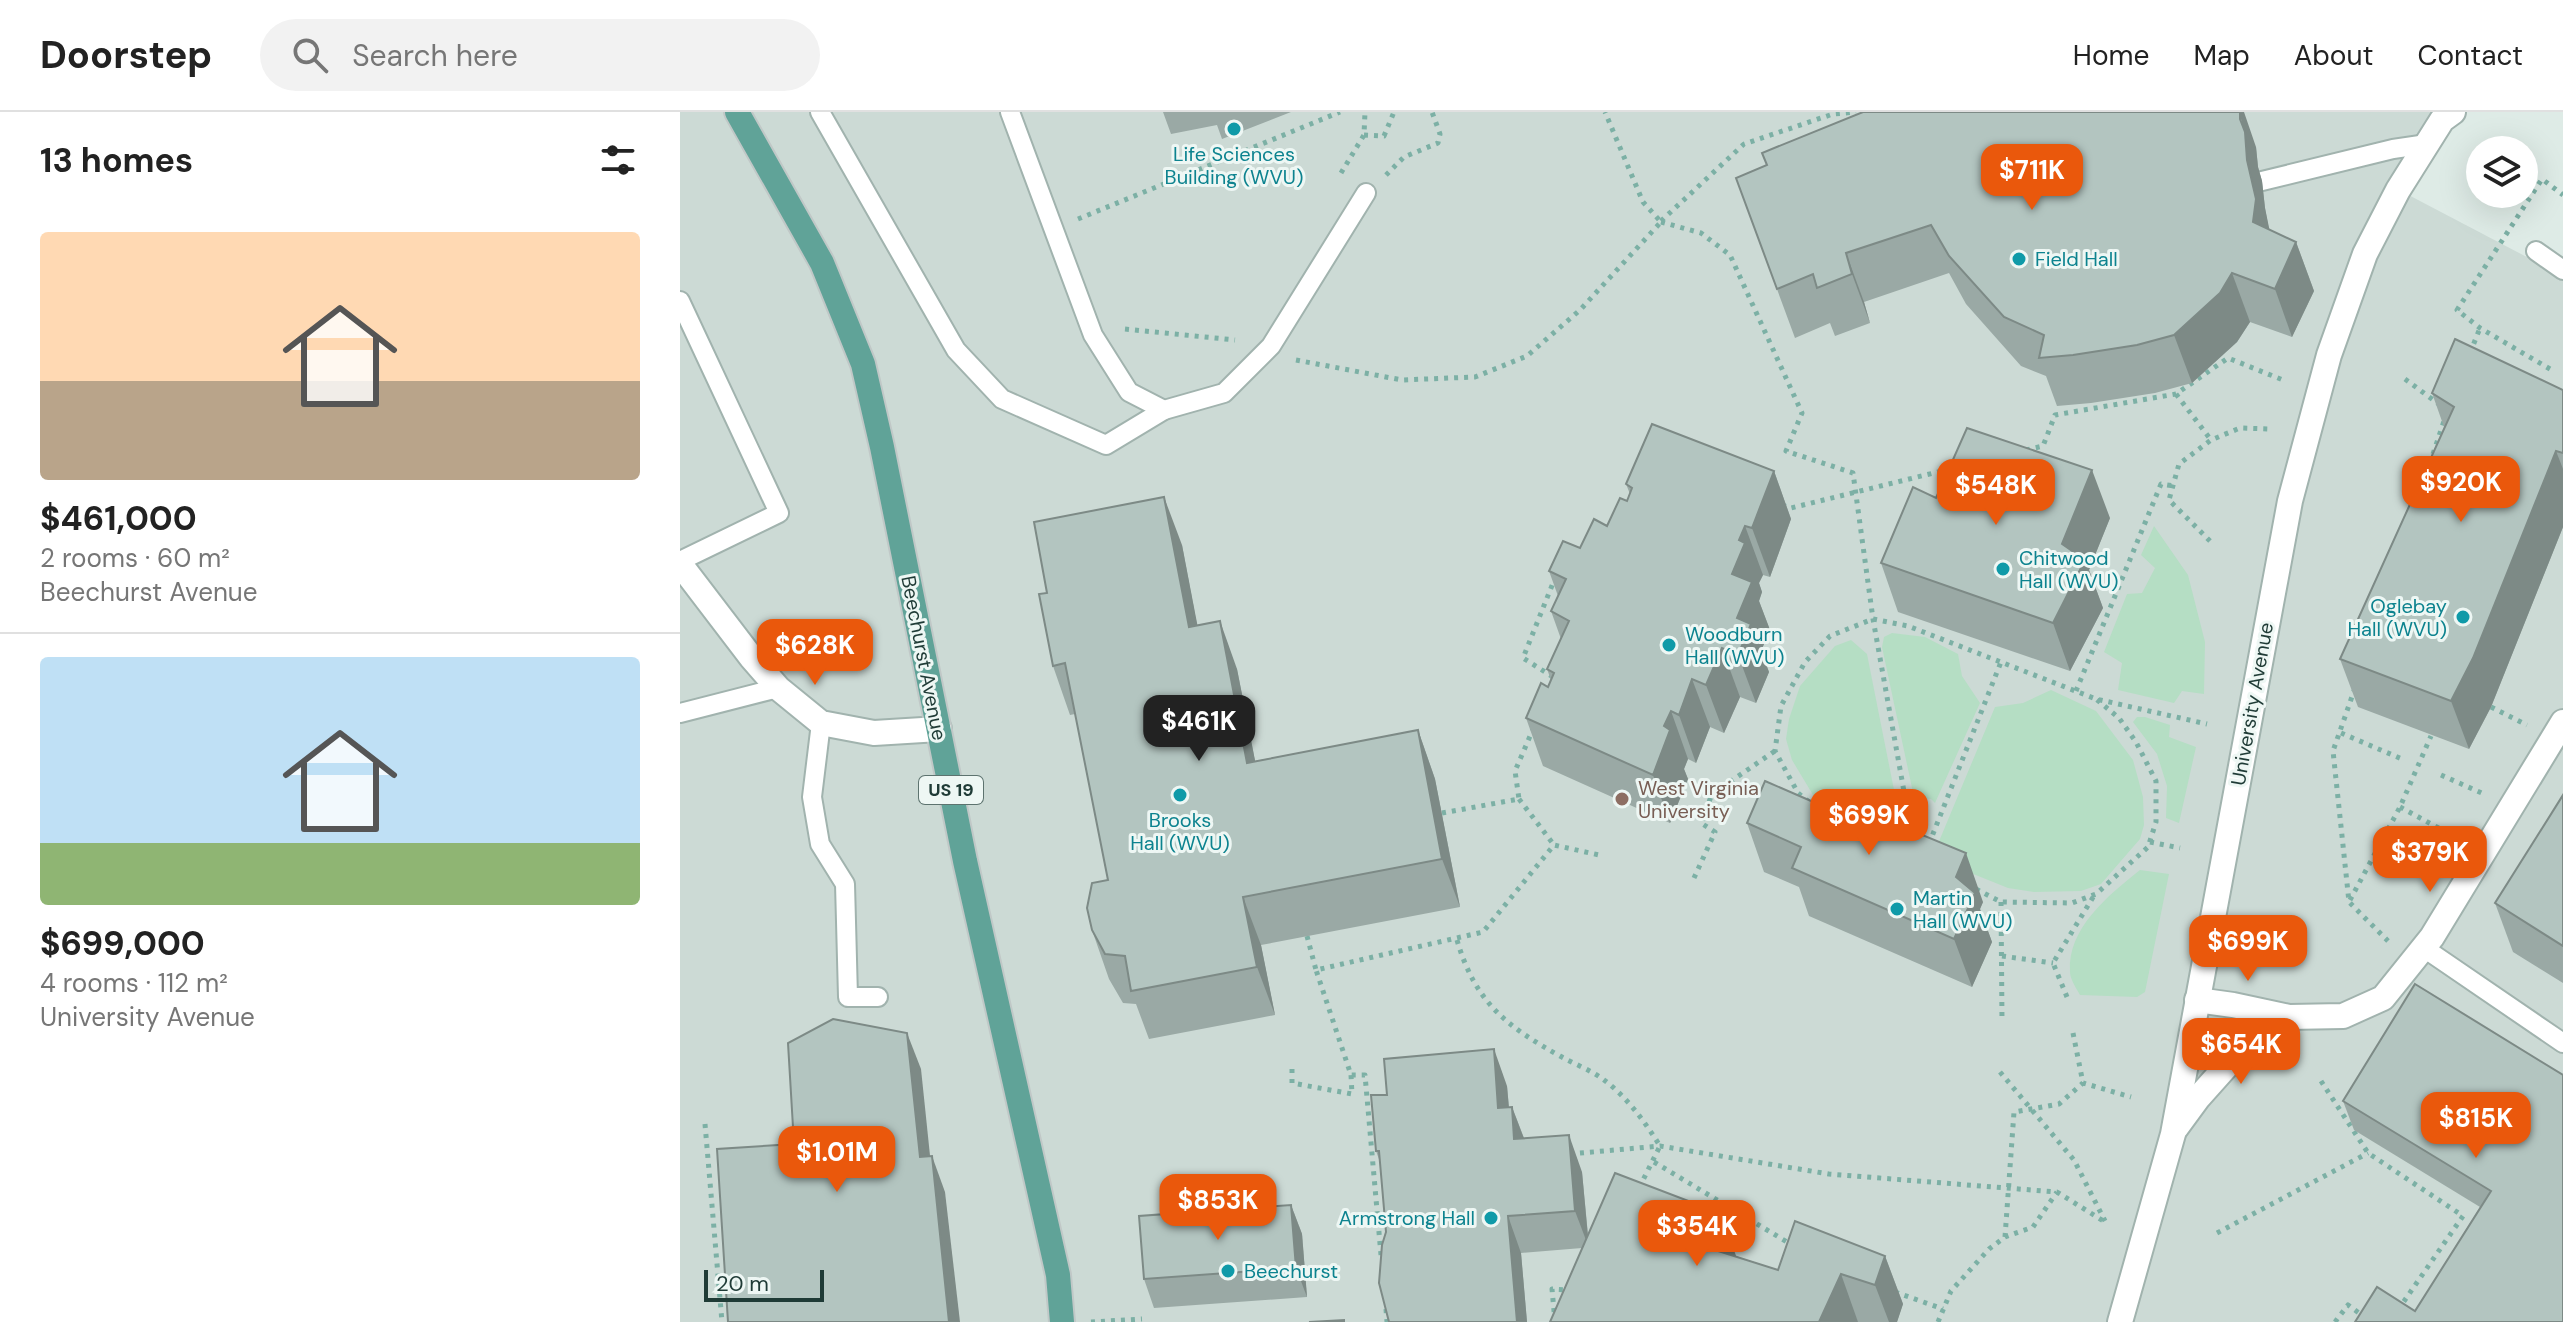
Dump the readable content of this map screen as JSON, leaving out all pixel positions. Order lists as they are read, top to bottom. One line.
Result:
{"streets":{"main road":["Beechurst Avenue","US 19"],"street":["University Avenue"]},"places":["Life Sciences Building (WVU)","Field Hall","Chitwood Hall (WVU)","Oglebay Hall (WVU)","Woodburn Hall (WVU)","Brooks Hall (WVU)","West Virginia University","Martin Hall (WVU)","Armstrong Hall","Beechurst"],"scale_bar":"20 m","page":{"header":"Doorstep","search":"Search here","nav":["Home","Map","About","Contact"],"heading":"13 homes","price":["$711K","$920K","$548K","$628K","$461K","$699K","$379K","$699K","$654K","$815K","$1.01M","$853K","$354K"],"list":[{"name":"$461,000","note":"2 rooms · 60 m² · Beechurst Avenue"},{"name":"$699,000","note":"4 rooms · 112 m² · University Avenue"}],"scale":"20 m"}}
